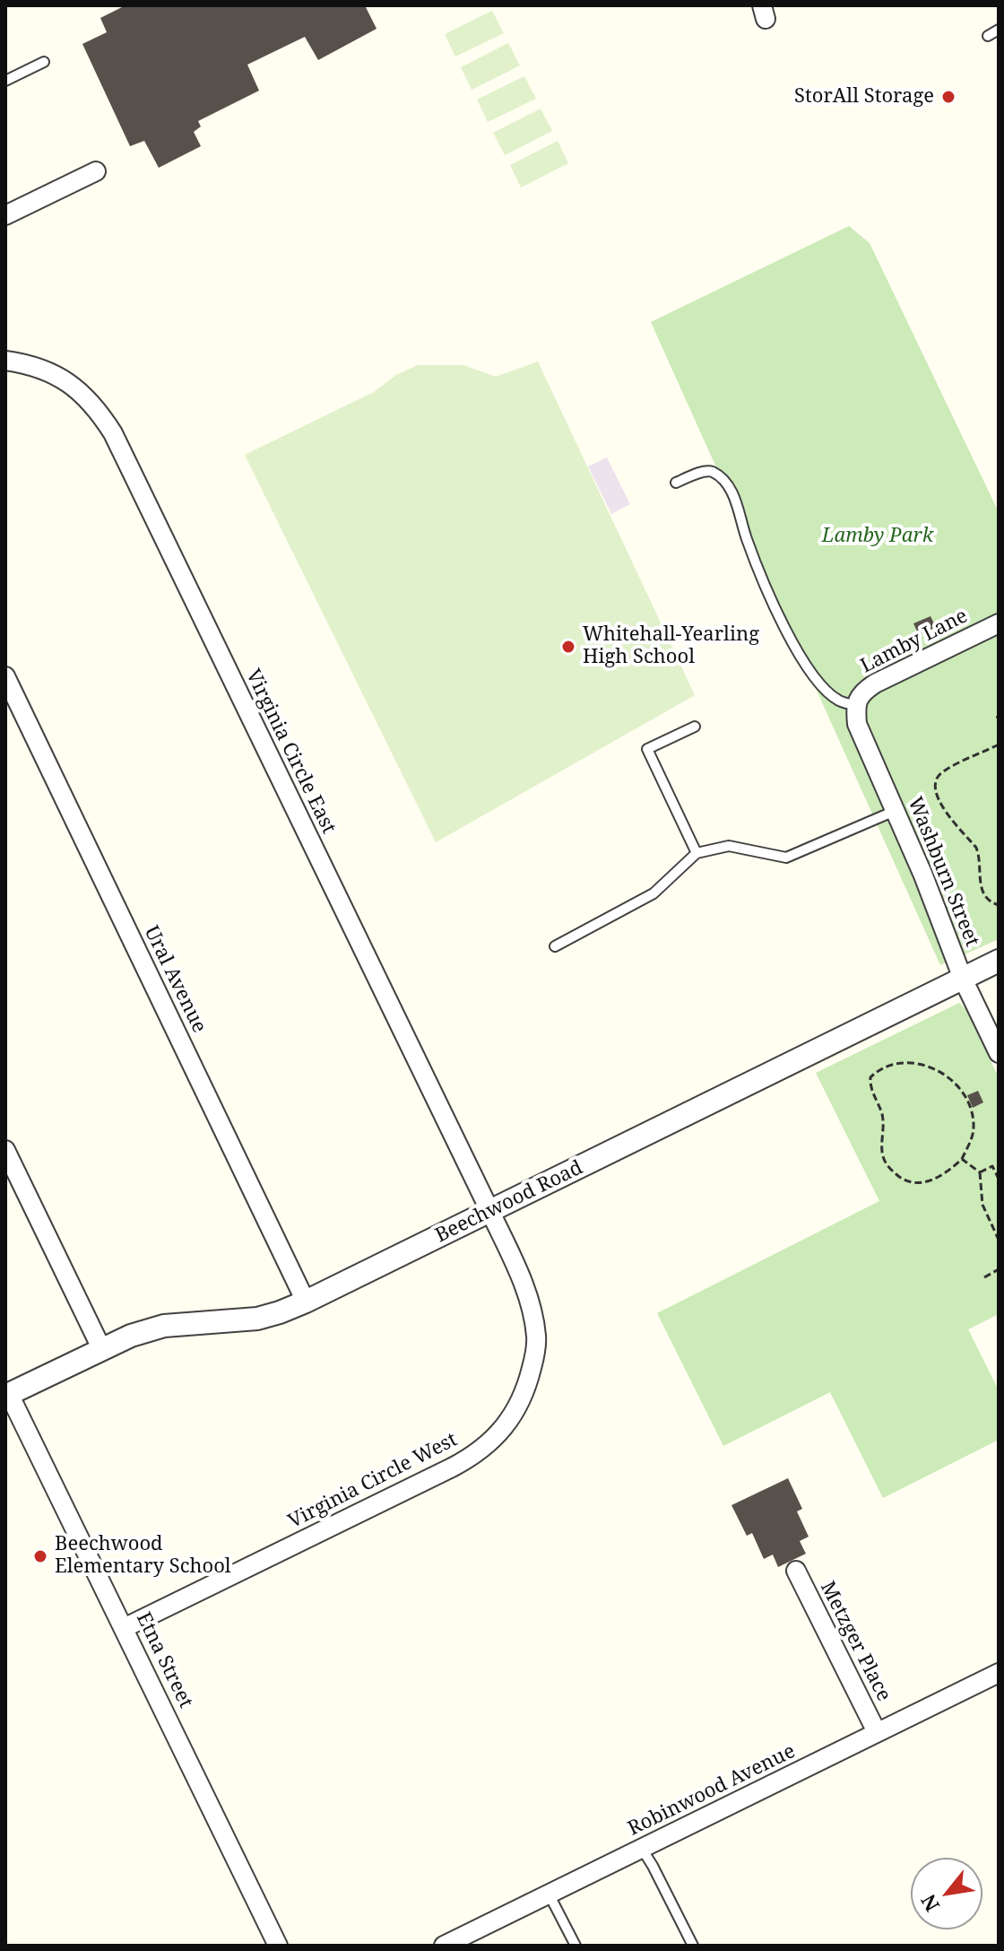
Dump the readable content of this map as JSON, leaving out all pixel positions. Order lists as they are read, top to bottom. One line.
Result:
{"streets":{"street":["Lamby Lane","Virginia Circle East","Washburn Street","Ural Avenue","Beechwood Road","Virginia Circle West","Metzger Place","Etna Street","Robinwood Avenue"]},"crossings":[["Lamby Lane","Washburn Street"],["Virginia Circle East","Beechwood Road"],["Virginia Circle East","Virginia Circle West"],["Washburn Street","Beechwood Road"],["Ural Avenue","Beechwood Road"],["Beechwood Road","Virginia Circle West"],["Beechwood Road","Etna Street"],["Virginia Circle West","Etna Street"],["Metzger Place","Robinwood Avenue"]],"parks":["Lamby Park"],"places":["StorAll Storage","Whitehall-Yearling High School","Beechwood Elementary School"],"north":"bottom left"}
